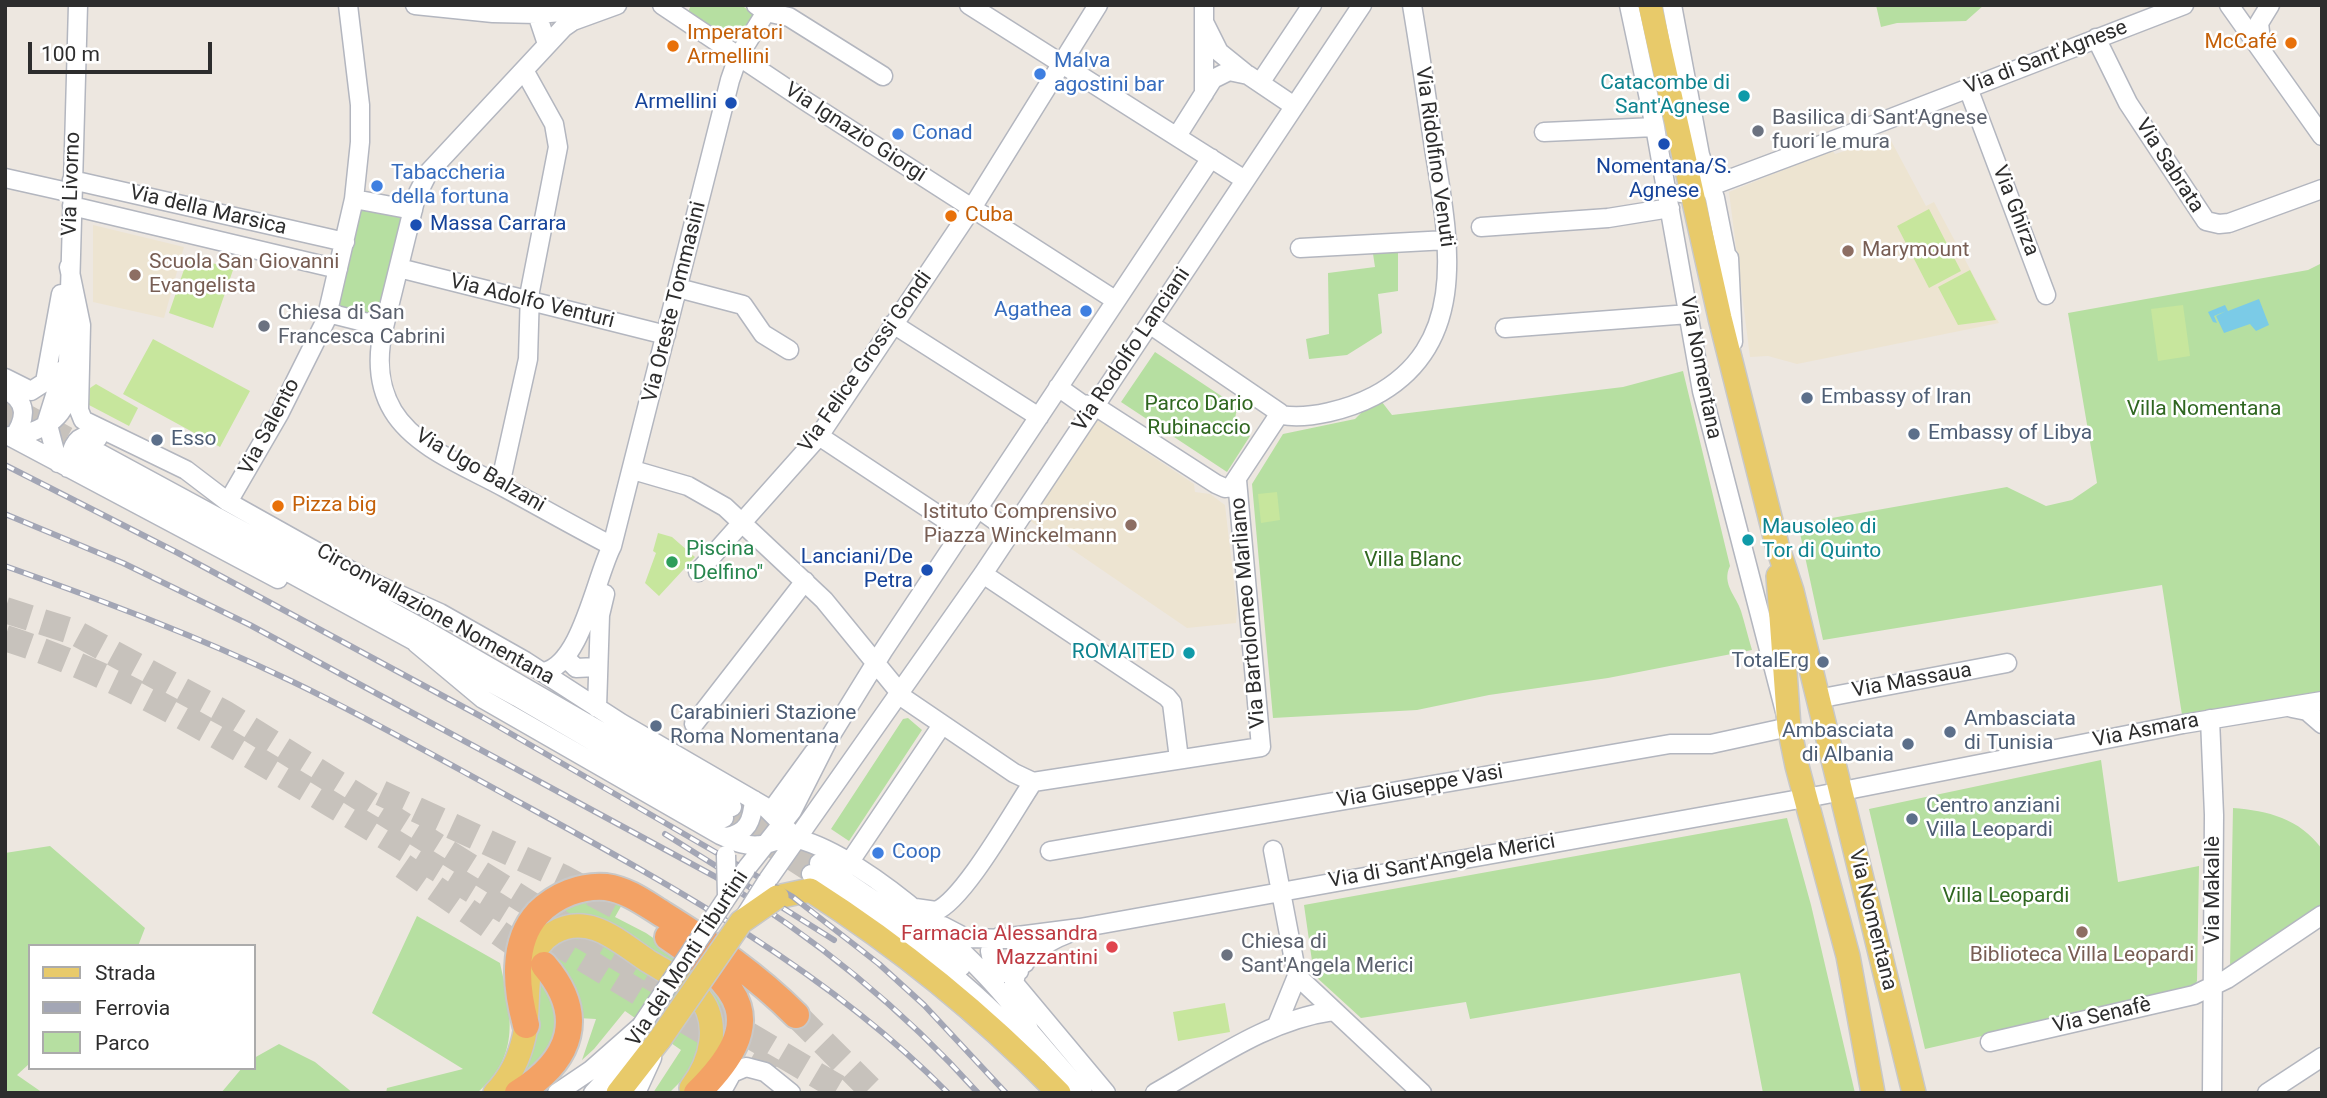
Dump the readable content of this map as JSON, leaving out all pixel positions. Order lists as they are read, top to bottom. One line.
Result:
{"streets":{"main road":["Via Nomentana","Via dei Monti Tiburtini"],"street":["Via di Sant'Agnese","Via Ignazio Giorgi","Via Ridolfino Venuti","Via Sabrata","Via Livorno","Via della Marsica","Via Ghirza","Via Adolfo Venturi","Via Oreste Tommasini","Via Rodolfo Lanciani","Via Felice Grossi Gondi","Via Salento","Via Ugo Balzani","Via Bartolomeo Marliano","Circonvallazione Nomentana","Via Massaua","Via Asmara","Via Giuseppe Vasi","Via di Sant'Angela Merici","Via Makallè","Via Senafè"]},"crossings":[["Via di Sant'Agnese","Via Sabrata"],["Via di Sant'Agnese","Via Ghirza"],["Via di Sant'Agnese","Via Nomentana"],["Via Ignazio Giorgi","Via Oreste Tommasini"],["Via Ignazio Giorgi","Via Rodolfo Lanciani"],["Via Ignazio Giorgi","Via Felice Grossi Gondi"],["Via Livorno","Via della Marsica"],["Via Livorno","Circonvallazione Nomentana"],["Via della Marsica","Via Salento"],["Via Adolfo Venturi","Via Oreste Tommasini"],["Via Adolfo Venturi","Via Ugo Balzani"],["Via Oreste Tommasini","Via Ugo Balzani"],["Via Rodolfo Lanciani","Via dei Monti Tiburtini"],["Via Nomentana","Via Massaua"],["Via Nomentana","Via Asmara"],["Via Nomentana","Via Giuseppe Vasi"],["Via Nomentana","Via di Sant'Angela Merici"],["Via Salento","Circonvallazione Nomentana"],["Circonvallazione Nomentana","Via dei Monti Tiburtini"],["Via Asmara","Via di Sant'Angela Merici"],["Via Asmara","Via Makallè"],["Via Makallè","Via Senafè"]],"parks":["Parco Dario Rubinaccio","Villa Nomentana","Villa Blanc","Villa Leopardi"],"places":["McCafé","Imperatori Armellini","Malva agostini bar","Catacombe di Sant'Agnese","Armellini","Basilica di Sant'Agnese fuori le mura","Conad","Nomentana/S. Agnese","Tabaccheria della fortuna","Cuba","Massa Carrara","Marymount","Scuola San Giovanni Evangelista","Agathea","Chiesa di San Francesca Cabrini","Embassy of Iran","Embassy of Libya","Esso","Pizza big","Istituto Comprensivo Piazza Winckelmann","Mausoleo di Tor di Quinto","Piscina \"Delfino\"","Lanciani/De Petra","ROMAITED","TotalErg","Carabinieri Stazione Roma Nomentana","Ambasciata di Tunisia","Ambasciata di Albania","Centro anziani Villa Leopardi","Coop","Biblioteca Villa Leopardi","Farmacia Alessandra Mazzantini","Chiesa di Sant'Angela Merici"],"legend":["Strada","Ferrovia","Parco"],"scale_bar":"100 m"}
